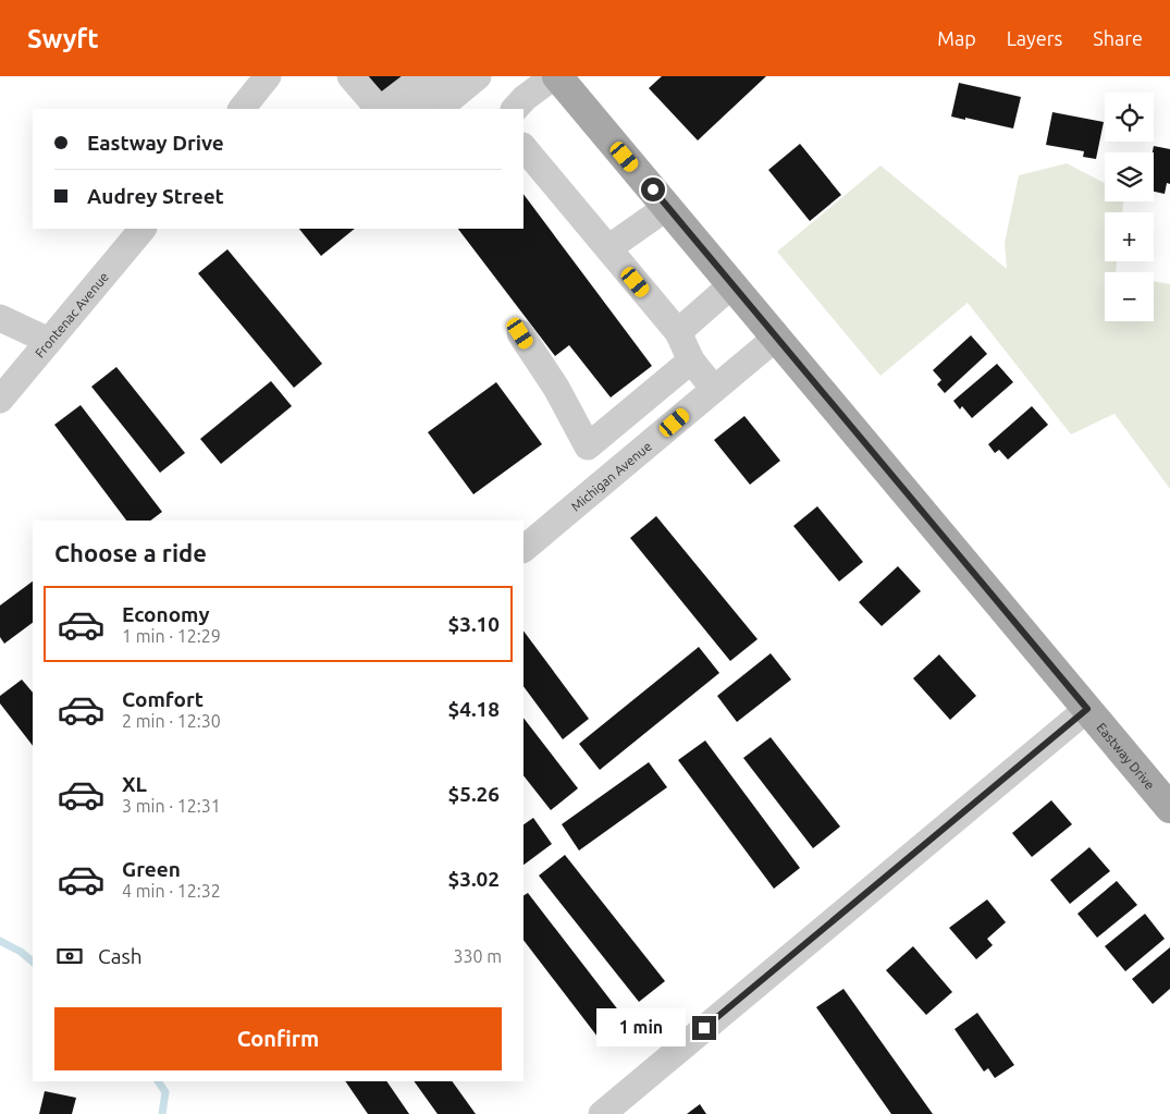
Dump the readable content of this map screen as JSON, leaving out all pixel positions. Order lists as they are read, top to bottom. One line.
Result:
{"streets":{"main road":["Eastway Drive"],"street":["Frontenac Avenue","Michigan Avenue"]},"crossings":[["Michigan Avenue","Eastway Drive"]],"page":{"header":"Swyft","nav":["Map","Layers","Share"],"map_buttons":["+","−"],"banner":["Eastway Drive","Audrey Street"],"heading":"Choose a ride","list":[{"name":"Economy","note":"1 min · 12:29","value":"$3.10"},{"name":"Comfort","note":"2 min · 12:30","value":"$4.18"},{"name":"XL","note":"3 min · 12:31","value":"$5.26"},{"name":"Green","note":"4 min · 12:32","value":"$3.02"}],"pay":["Cash","330 m"],"buttons":"Confirm","bubble":"1 min"}}
